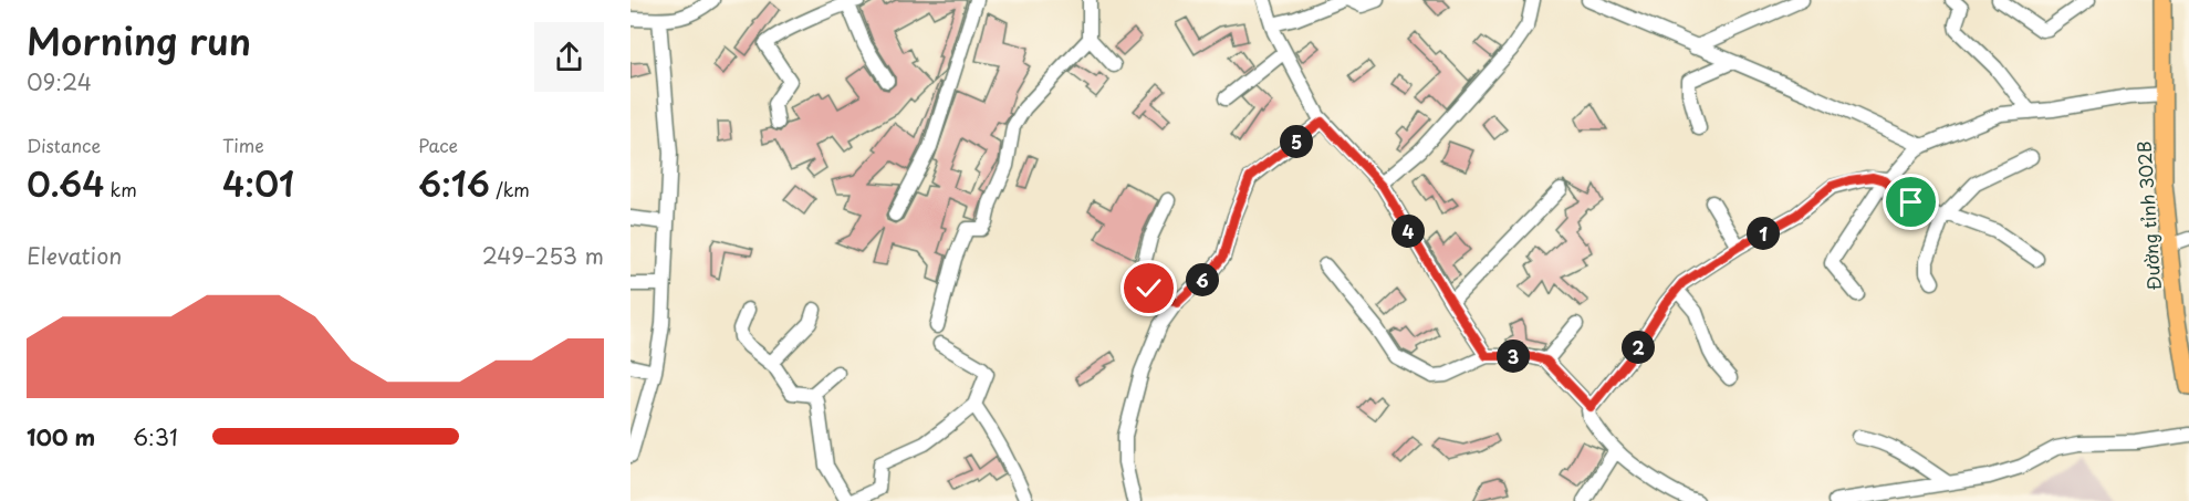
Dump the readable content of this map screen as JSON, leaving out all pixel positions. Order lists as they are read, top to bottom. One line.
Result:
{"streets":{"main road":["Đường tỉnh 302B"]},"page":{"heading":["Morning run","09:24"],"stats":[["Distance","0.64 km"],["Time","4:01"],["Pace","6:16 /km"]],"pins":["5","4","1","6","2","3"],"chart":["Elevation","249–253 m"],"list":[{"name":"100 m","note":"6:31"}]}}
